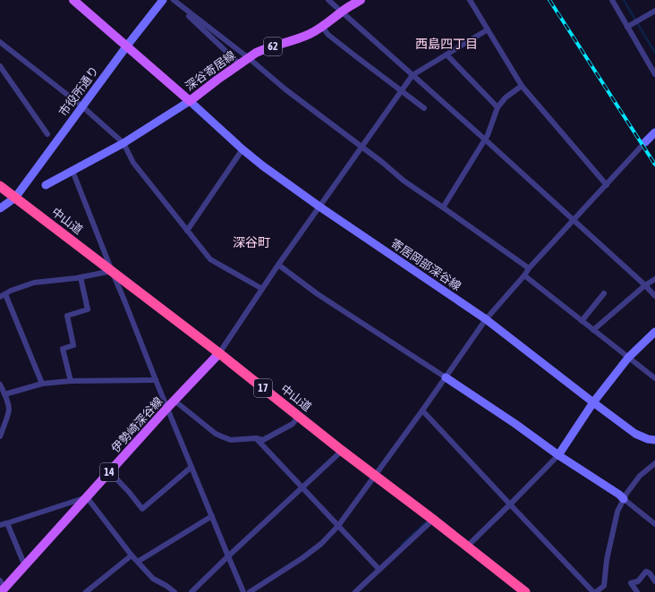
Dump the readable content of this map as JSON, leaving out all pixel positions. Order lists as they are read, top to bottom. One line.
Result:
{"streets":{"highway":["中山道","17"],"main road":["62","深谷寄居線","伊勢崎深谷線","14"],"street":["市役所通り","寄居岡部深谷線"]},"crossings":[["深谷寄居線","市役所通り"],["深谷寄居線","寄居岡部深谷線"],["市役所通り","中山道"],["中山道","伊勢崎深谷線"]],"districts":["西島四丁目","深谷町"]}
